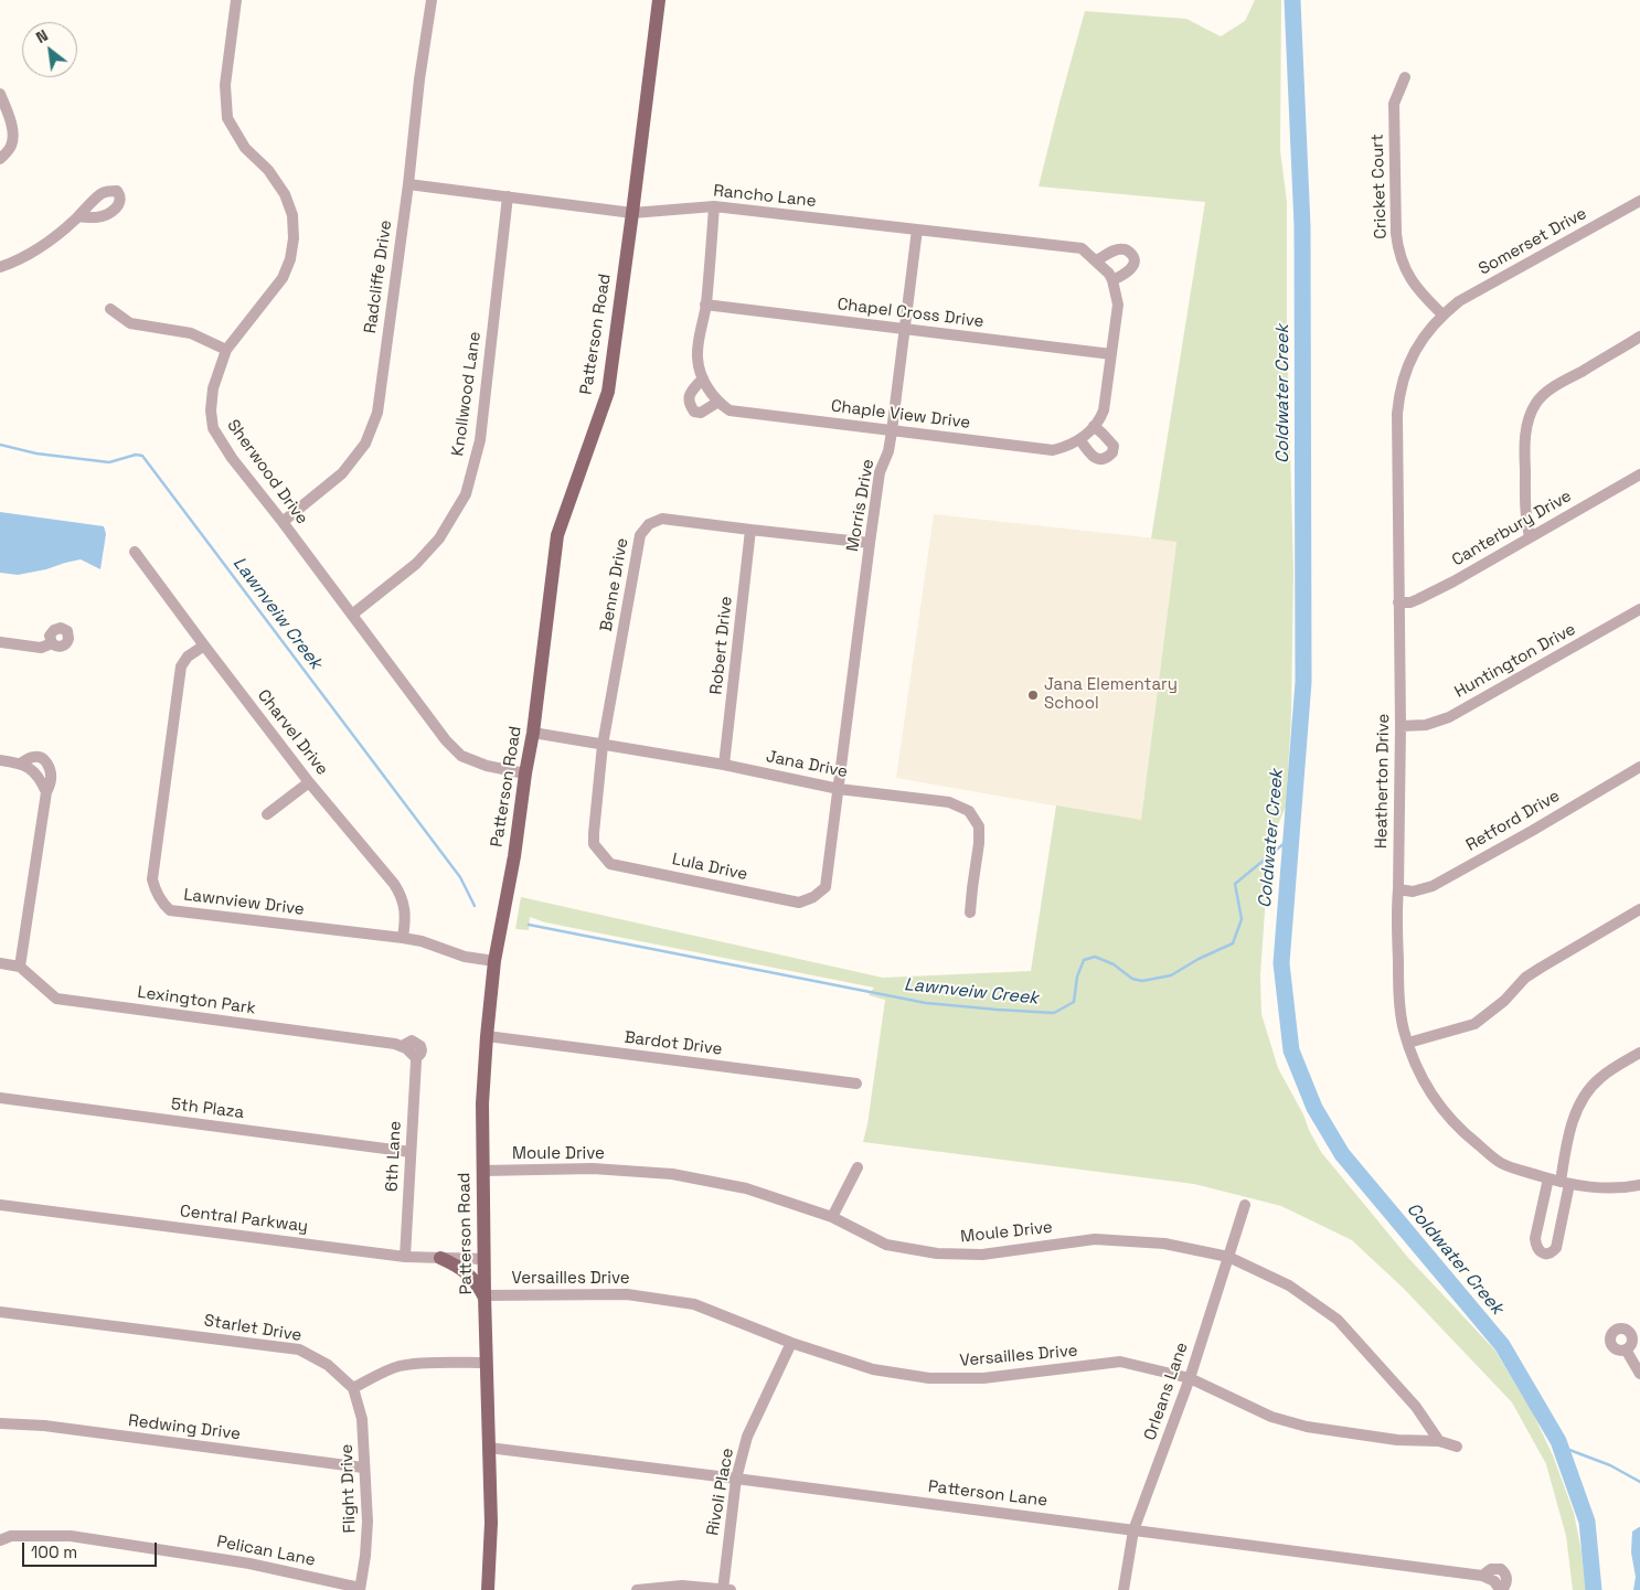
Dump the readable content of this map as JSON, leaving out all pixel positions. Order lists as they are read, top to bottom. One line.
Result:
{"streets":{"main road":["Patterson Road"],"street":["Cricket Court","Rancho Lane","Somerset Drive","Radcliffe Drive","Chapel Cross Drive","Knollwood Lane","Chaple View Drive","Sherwood Drive","Morris Drive","Canterbury Drive","Benne Drive","Robert Drive","Huntington Drive","Charvel Drive","Jana Drive","Heatherton Drive","Retford Drive","Lula Drive","Lawnview Drive","Lexington Park","Bardot Drive","5th Plaza","Moule Drive","6th Lane","Central Parkway","Versailles Drive","Starlet Drive","Orleans Lane","Redwing Drive","Flight Drive","Rivoli Place","Patterson Lane","Pelican Lane"]},"crossings":[["Cricket Court","Somerset Drive"],["Cricket Court","Heatherton Drive"],["Rancho Lane","Radcliffe Drive"],["Rancho Lane","Patterson Road"],["Rancho Lane","Knollwood Lane"],["Rancho Lane","Chaple View Drive"],["Rancho Lane","Morris Drive"],["Somerset Drive","Heatherton Drive"],["Radcliffe Drive","Sherwood Drive"],["Chapel Cross Drive","Chaple View Drive"],["Chapel Cross Drive","Morris Drive"],["Patterson Road","Sherwood Drive"],["Patterson Road","Jana Drive"],["Patterson Road","Lawnview Drive"],["Patterson Road","Bardot Drive"],["Patterson Road","Moule Drive"],["Patterson Road","Central Parkway"],["Patterson Road","Versailles Drive"],["Patterson Road","Patterson Lane"],["Knollwood Lane","Sherwood Drive"],["Chaple View Drive","Morris Drive"],["Morris Drive","Benne Drive"],["Morris Drive","Jana Drive"],["Morris Drive","Lula Drive"],["Canterbury Drive","Heatherton Drive"],["Benne Drive","Robert Drive"],["Benne Drive","Jana Drive"],["Benne Drive","Lula Drive"],["Robert Drive","Jana Drive"],["Huntington Drive","Heatherton Drive"],["Charvel Drive","Lawnview Drive"],["Jana Drive","Lula Drive"],["Heatherton Drive","Retford Drive"],["Lexington Park","6th Lane"],["5th Plaza","6th Lane"],["Moule Drive","Versailles Drive"],["Moule Drive","Orleans Lane"],["6th Lane","Central Parkway"],["Versailles Drive","Orleans Lane"],["Versailles Drive","Rivoli Place"],["Starlet Drive","Flight Drive"],["Orleans Lane","Patterson Lane"],["Redwing Drive","Flight Drive"],["Flight Drive","Pelican Lane"],["Rivoli Place","Patterson Lane"]],"water":["Coldwater Creek","Lawnveiw Creek"],"places":["Jana Elementary School"],"scale_bar":"100 m","north":"top left"}
